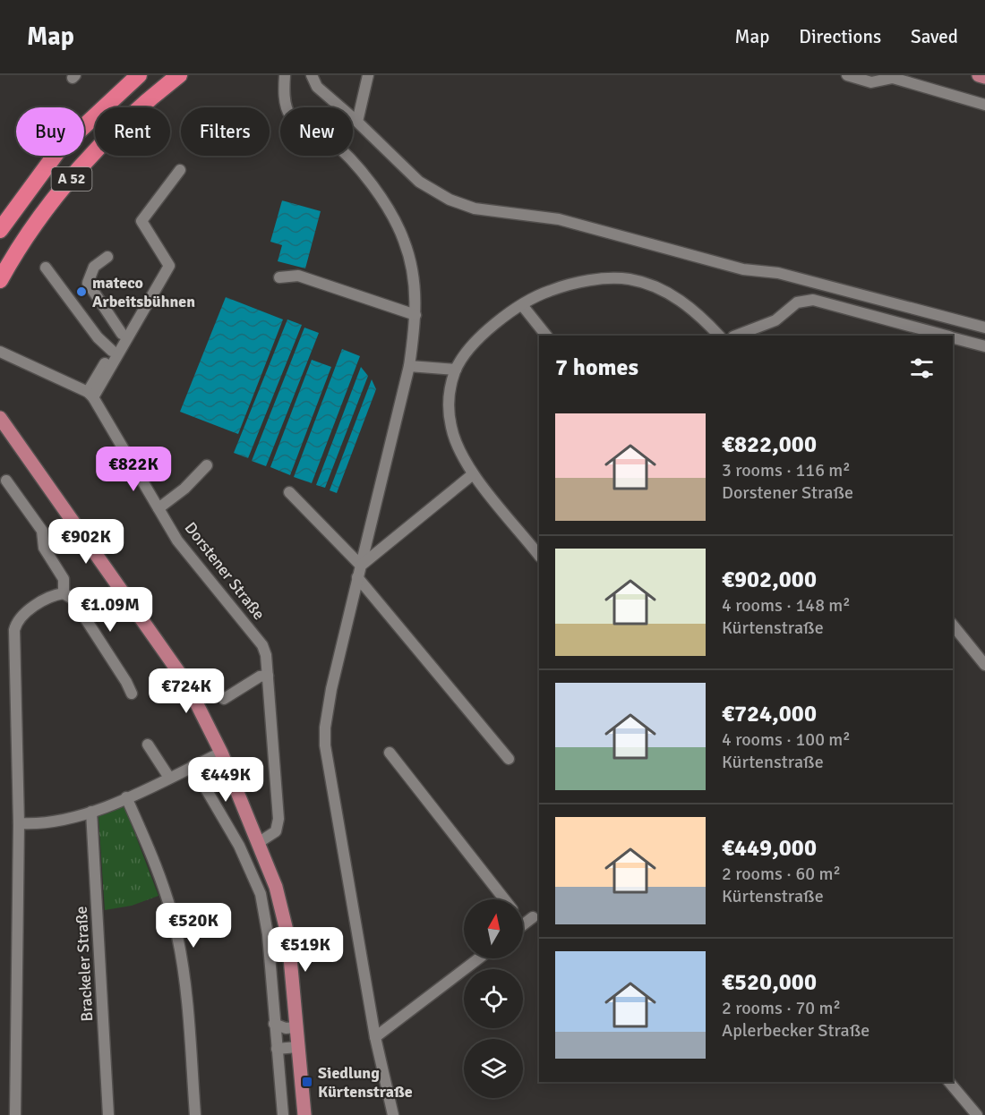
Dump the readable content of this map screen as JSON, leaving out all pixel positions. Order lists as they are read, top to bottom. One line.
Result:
{"streets":{"highway":["A 52"],"street":["Dorstener Straße","Brackeler Straße"]},"places":{"other":["mateco Arbeitsbühnen"],"transit":["Siedlung Kürtenstraße"]},"north":"top","page":{"header":"Map","nav":["Map","Directions","Saved"],"chip":["Buy","Rent","Filters","New"],"heading":"7 homes","list":[{"name":"€822,000","note":"3 rooms · 116 m² · Dorstener Straße"},{"name":"€902,000","note":"4 rooms · 148 m² · Kürtenstraße"},{"name":"€724,000","note":"4 rooms · 100 m² · Kürtenstraße"},{"name":"€449,000","note":"2 rooms · 60 m² · Kürtenstraße"},{"name":"€520,000","note":"2 rooms · 70 m² · Aplerbecker Straße"}],"price":["€822K","€902K","€1.09M","€724K","€449K","€520K","€519K"]}}
